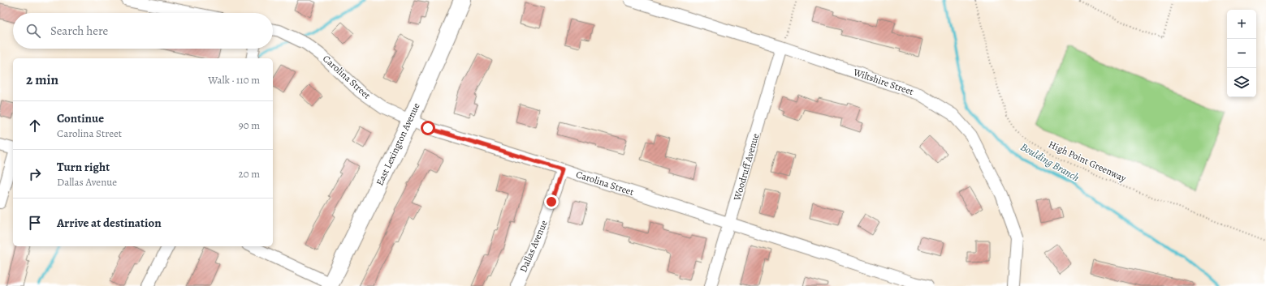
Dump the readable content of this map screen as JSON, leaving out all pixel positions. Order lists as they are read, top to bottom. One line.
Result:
{"streets":{"main road":["East Lexington Avenue"],"street":["Carolina Street","Wiltshire Street","Woodruff Avenue","Dallas Avenue"],"path":["High Point Greenway"]},"crossings":[["Carolina Street","East Lexington Avenue"],["Carolina Street","Woodruff Avenue"],["Carolina Street","Dallas Avenue"],["Wiltshire Street","Woodruff Avenue"]],"water":["Boulding Branch"],"page":{"map_buttons":["+","−"],"search":"Search here","heading":["2 min","Walk · 110 m"],"list":[["Continue","Carolina Street","90 m"],["Turn right","Dallas Avenue","20 m"],"Arrive at destination"]}}
